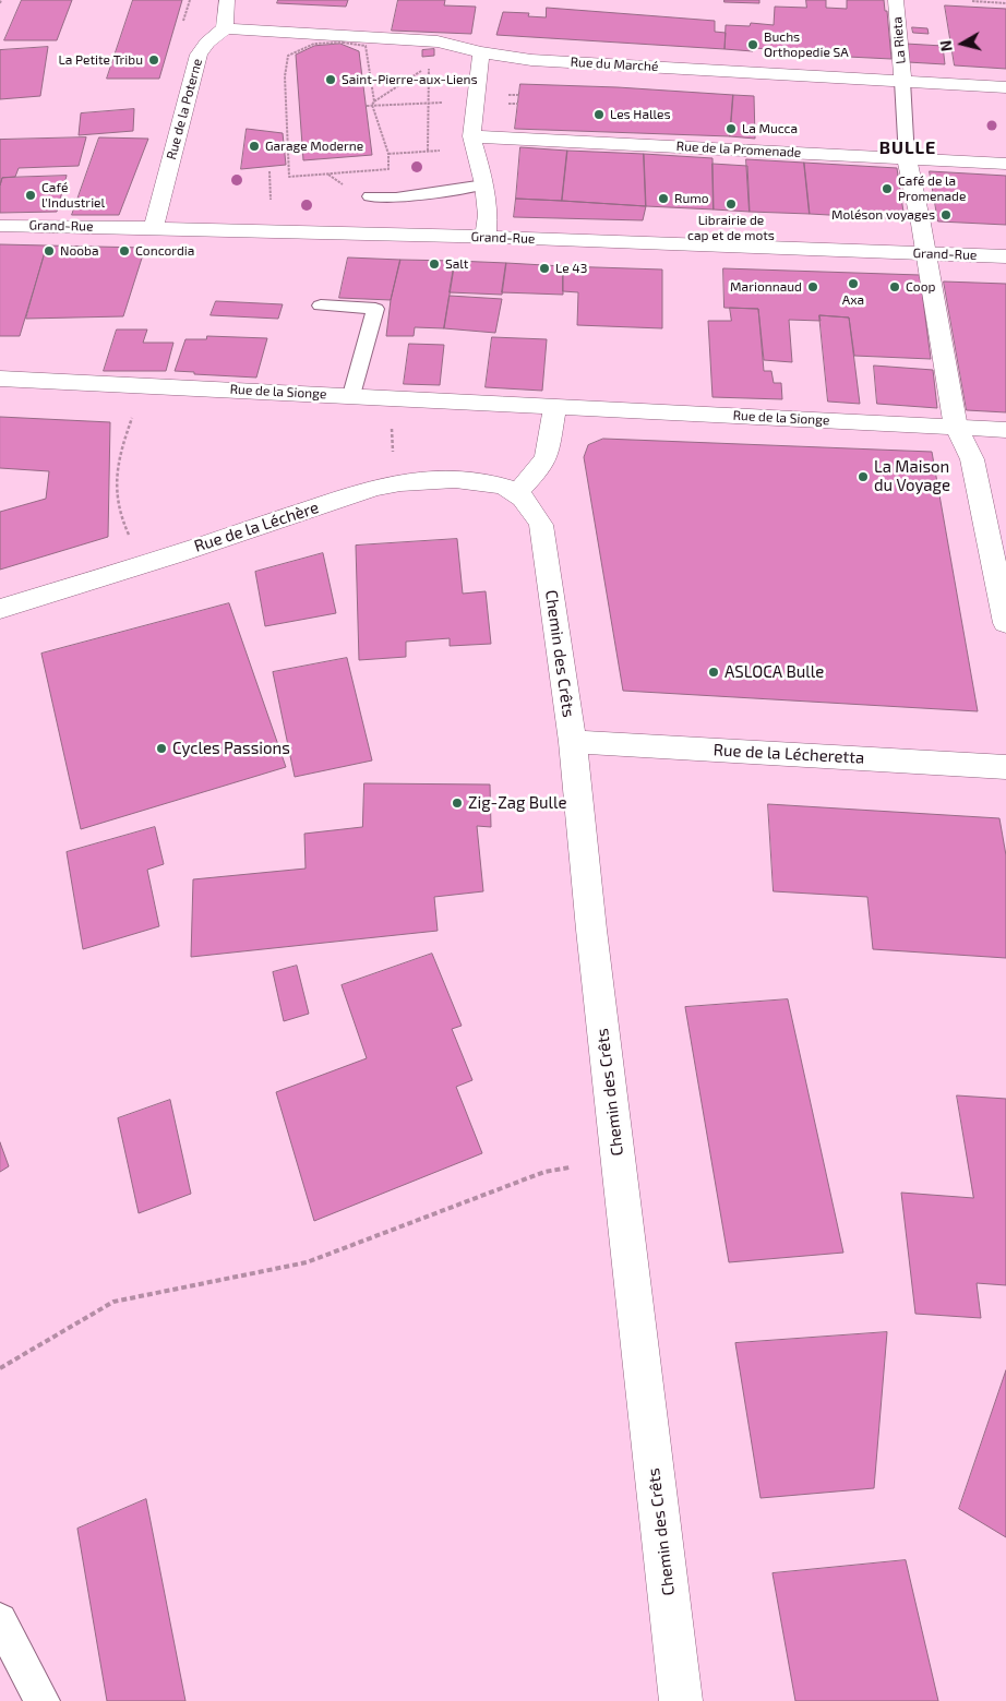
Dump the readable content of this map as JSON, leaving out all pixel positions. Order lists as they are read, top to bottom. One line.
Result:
{"streets":{"street":["La Rieta","Rue du Marché","Rue de la Poterne","Rue de la Promenade","Grand-Rue","Rue de la Sionge","Rue de la Léchère","Chemin des Crêts","Rue de la Lécheretta"]},"crossings":[["La Rieta","Rue du Marché"],["Rue du Marché","Rue de la Poterne"],["Rue de la Poterne","Grand-Rue"],["Rue de la Léchère","Chemin des Crêts"],["Chemin des Crêts","Rue de la Lécheretta"]],"districts":["BULLE"],"places":["Buchs Orthopedie SA","La Petite Tribu","Saint-Pierre-aux-Liens","Les Halles","La Mucca","Garage Moderne","Café de la Promenade","Café l'Industriel","Rumo","Librairie de cap et de mots","Moléson voyages","Nooba","Concordia","Salt","Le 43","Axa","Marionnaud","Coop","La Maison du Voyage","ASLOCA Bulle","Cycles Passions","Zig-Zag Bulle"],"north":"left"}
